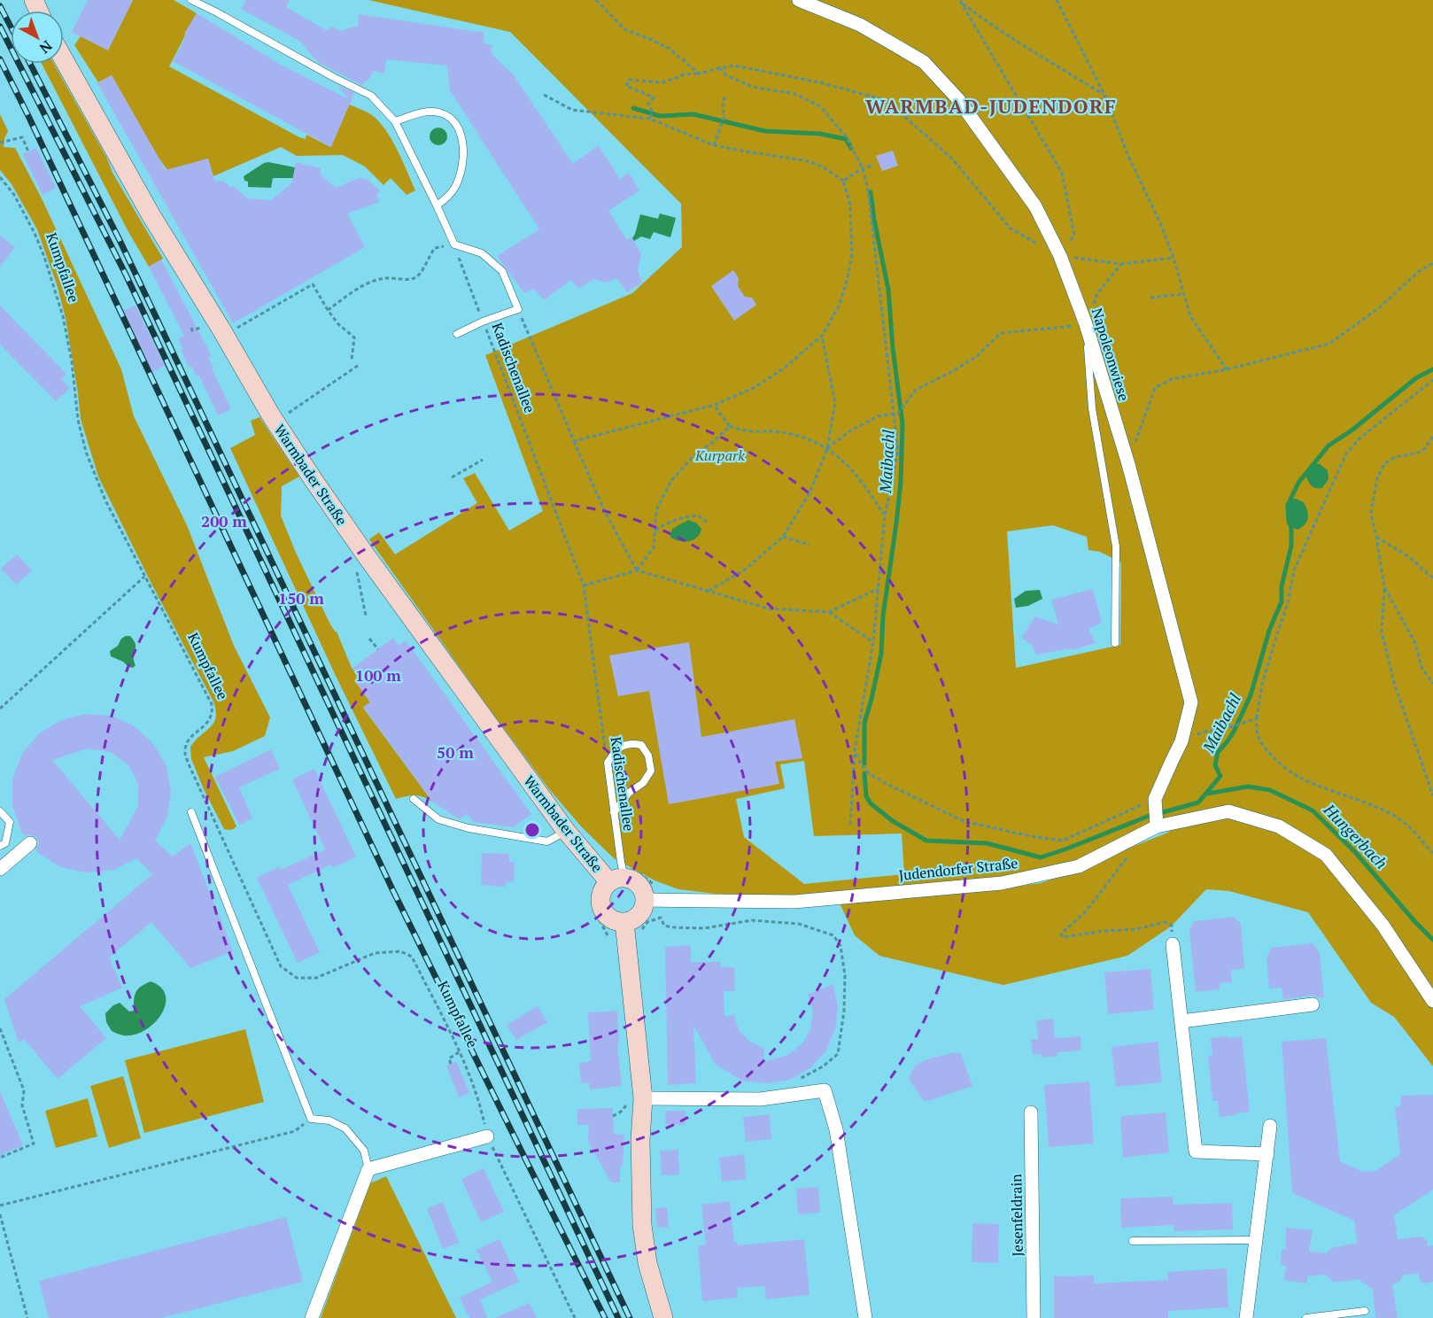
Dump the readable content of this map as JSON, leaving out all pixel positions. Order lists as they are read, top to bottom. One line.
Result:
{"streets":{"street":["Napoleonwiese","Warmbader Straße","Judendorfer Straße","Jesenfeldrain"],"lane":["Kadischenallee"],"path":["Kumpfallee"]},"crossings":[["Napoleonwiese","Judendorfer Straße"],["Kadischenallee","Warmbader Straße"],["Kadischenallee","Judendorfer Straße"],["Warmbader Straße","Judendorfer Straße"]],"districts":["WARMBAD-JUDENDORF"],"water":["Maibachl","Hungerbach"],"parks":["Kurpark"],"north":"bottom right","rings":["200 m","150 m","100 m","50 m"]}
